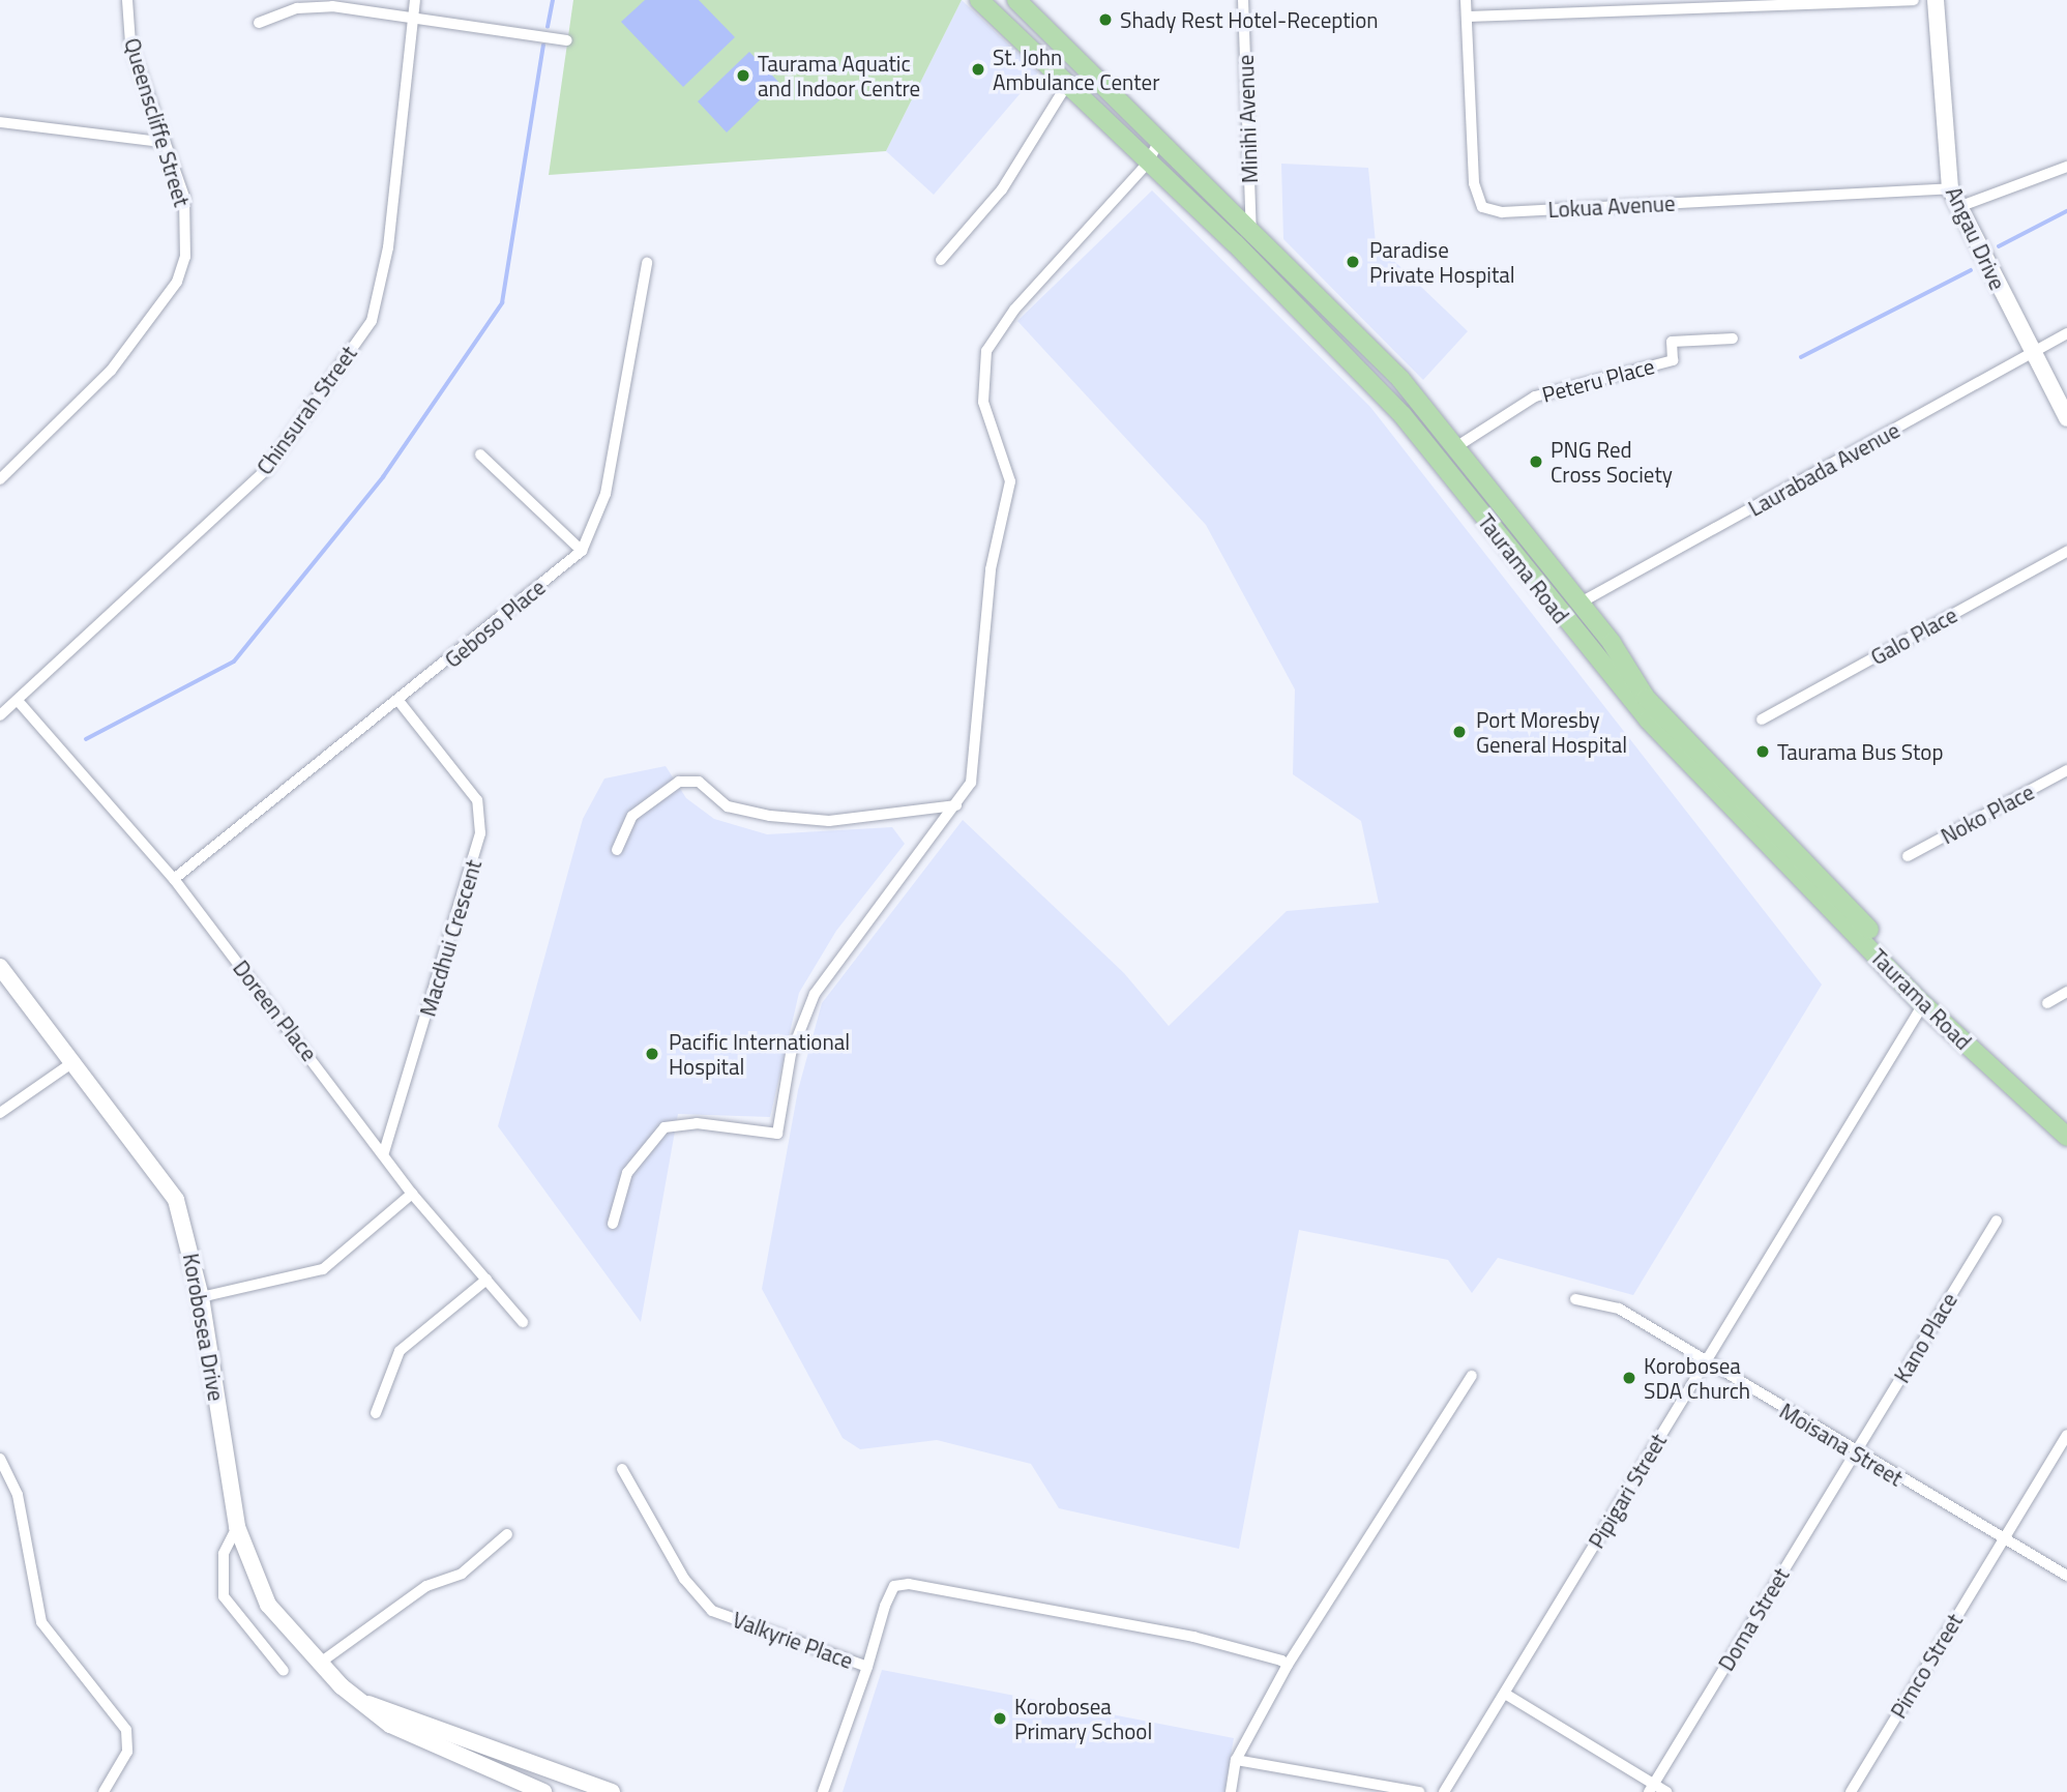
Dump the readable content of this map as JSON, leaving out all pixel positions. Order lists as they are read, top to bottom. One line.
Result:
{"streets":{"main road":["Angau Drive","Taurama Road","Korobosea Drive"],"street":["Minihi Avenue","Queenscliffe Street","Lokua Avenue","Peteru Place","Chinsurah Street","Laurabada Avenue","Geboso Place","Galo Place","Noko Place","Macdhui Crescent","Doreen Place","Kano Place","Moisana Street","Pipigari Street","Doma Street","Valkyrie Place","Pimco Street"]},"crossings":[["Minihi Avenue","Taurama Road"],["Lokua Avenue","Angau Drive"],["Angau Drive","Laurabada Avenue"],["Peteru Place","Taurama Road"],["Chinsurah Street","Doreen Place"],["Laurabada Avenue","Taurama Road"],["Taurama Road","Pipigari Street"],["Geboso Place","Macdhui Crescent"],["Geboso Place","Doreen Place"],["Macdhui Crescent","Doreen Place"],["Kano Place","Moisana Street"],["Kano Place","Doma Street"],["Moisana Street","Pipigari Street"],["Moisana Street","Doma Street"],["Moisana Street","Pimco Street"]],"places":["Shady Rest Hotel-Reception","St. John Ambulance Center","Taurama Aquatic and Indoor Centre","Paradise Private Hospital","PNG Red Cross Society","Port Moresby General Hospital","Taurama Bus Stop","Pacific International Hospital","Korobosea SDA Church","Korobosea Primary School"]}
